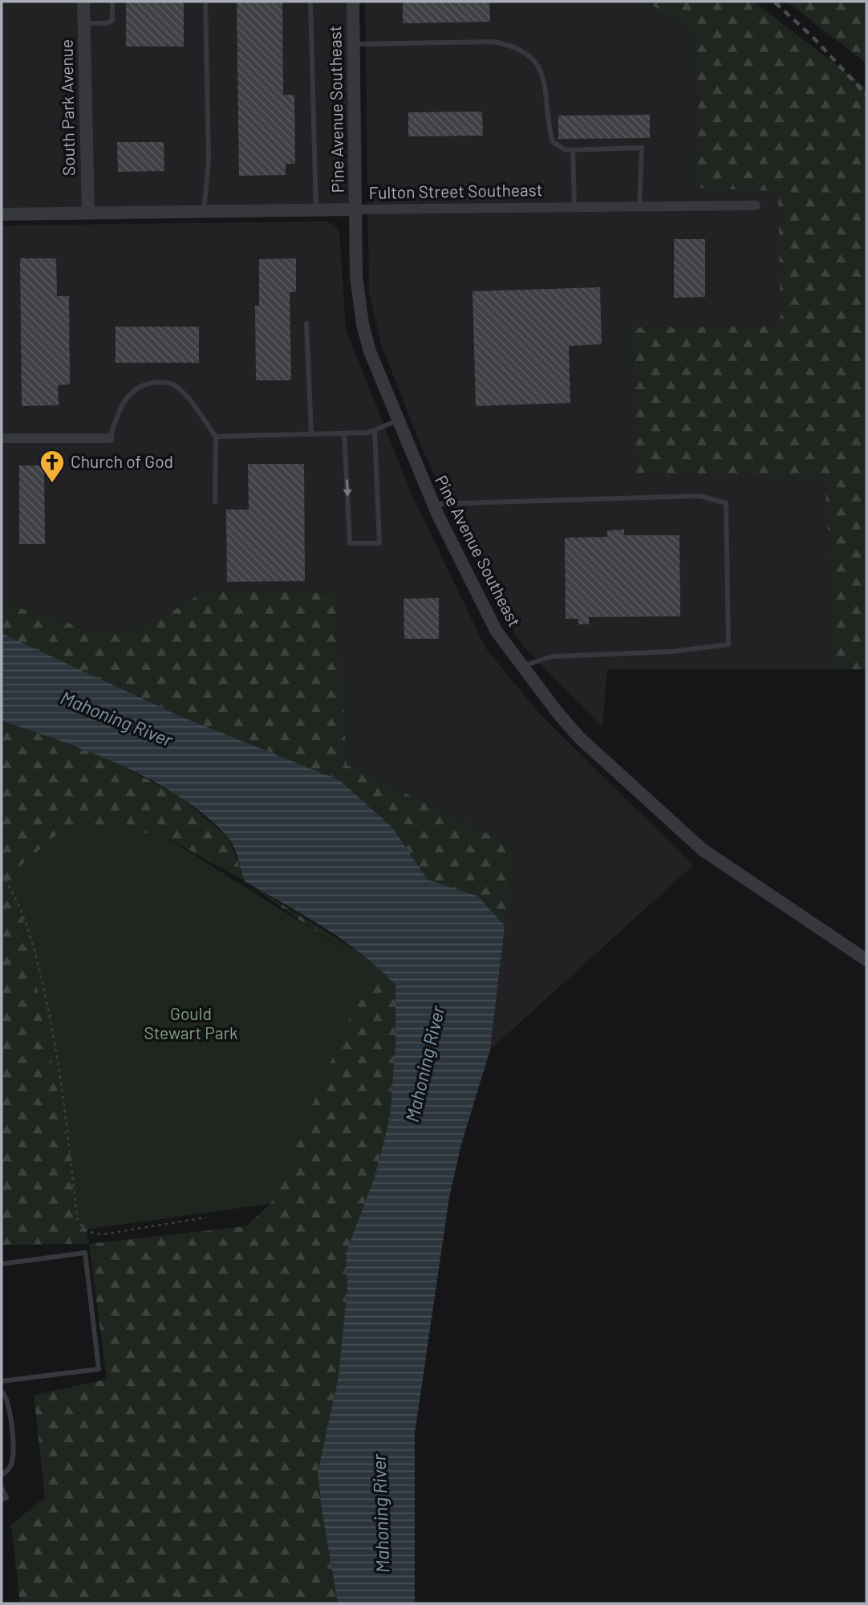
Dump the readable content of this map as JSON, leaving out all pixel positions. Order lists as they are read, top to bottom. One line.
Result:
{"streets":{"street":["South Park Avenue","Pine Avenue Southeast","Fulton Street Southeast"]},"crossings":[["South Park Avenue","Fulton Street Southeast"],["Pine Avenue Southeast","Fulton Street Southeast"]],"water":["Mahoning River"],"parks":["Gould Stewart Park"],"places":{"church":["Church of God"]}}
